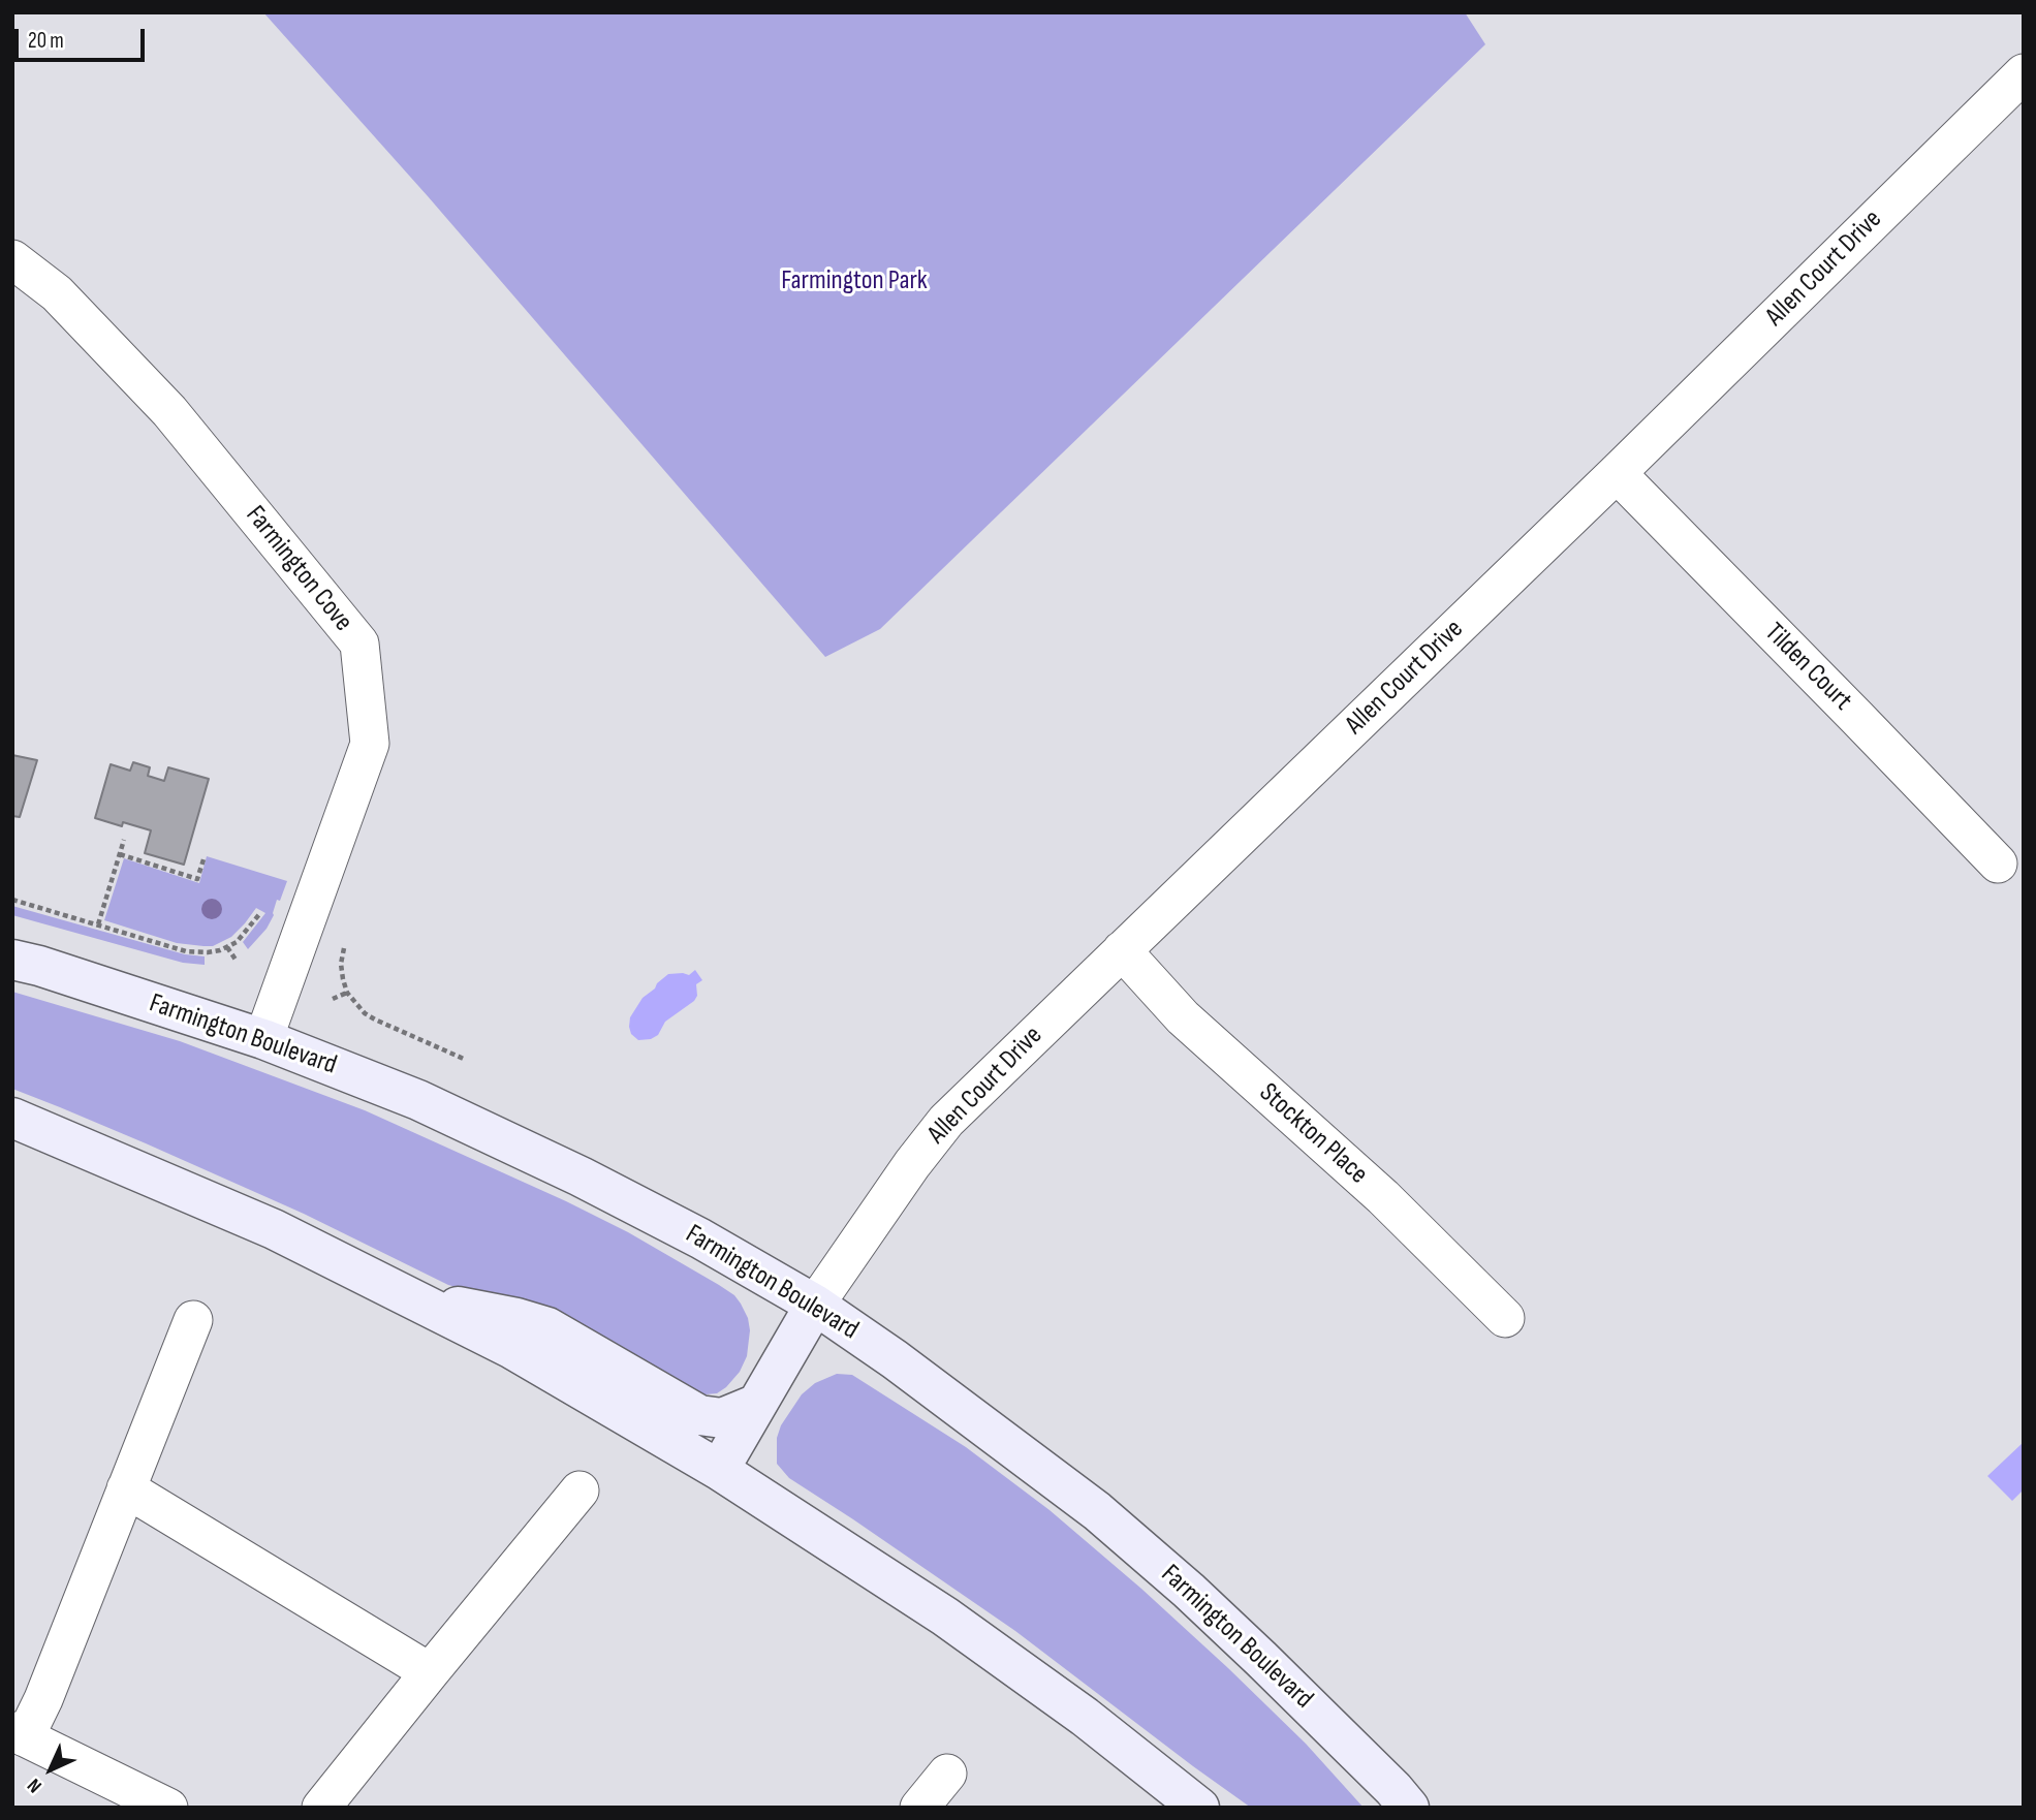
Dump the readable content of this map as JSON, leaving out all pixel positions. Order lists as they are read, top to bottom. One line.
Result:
{"streets":{"main road":["Farmington Boulevard"],"street":["Allen Court Drive","Farmington Cove","Tilden Court","Stockton Place"]},"crossings":[["Allen Court Drive","Tilden Court"],["Allen Court Drive","Farmington Boulevard"],["Allen Court Drive","Stockton Place"],["Farmington Cove","Farmington Boulevard"]],"parks":["Farmington Park"],"scale_bar":"20 m","north":"bottom left"}
